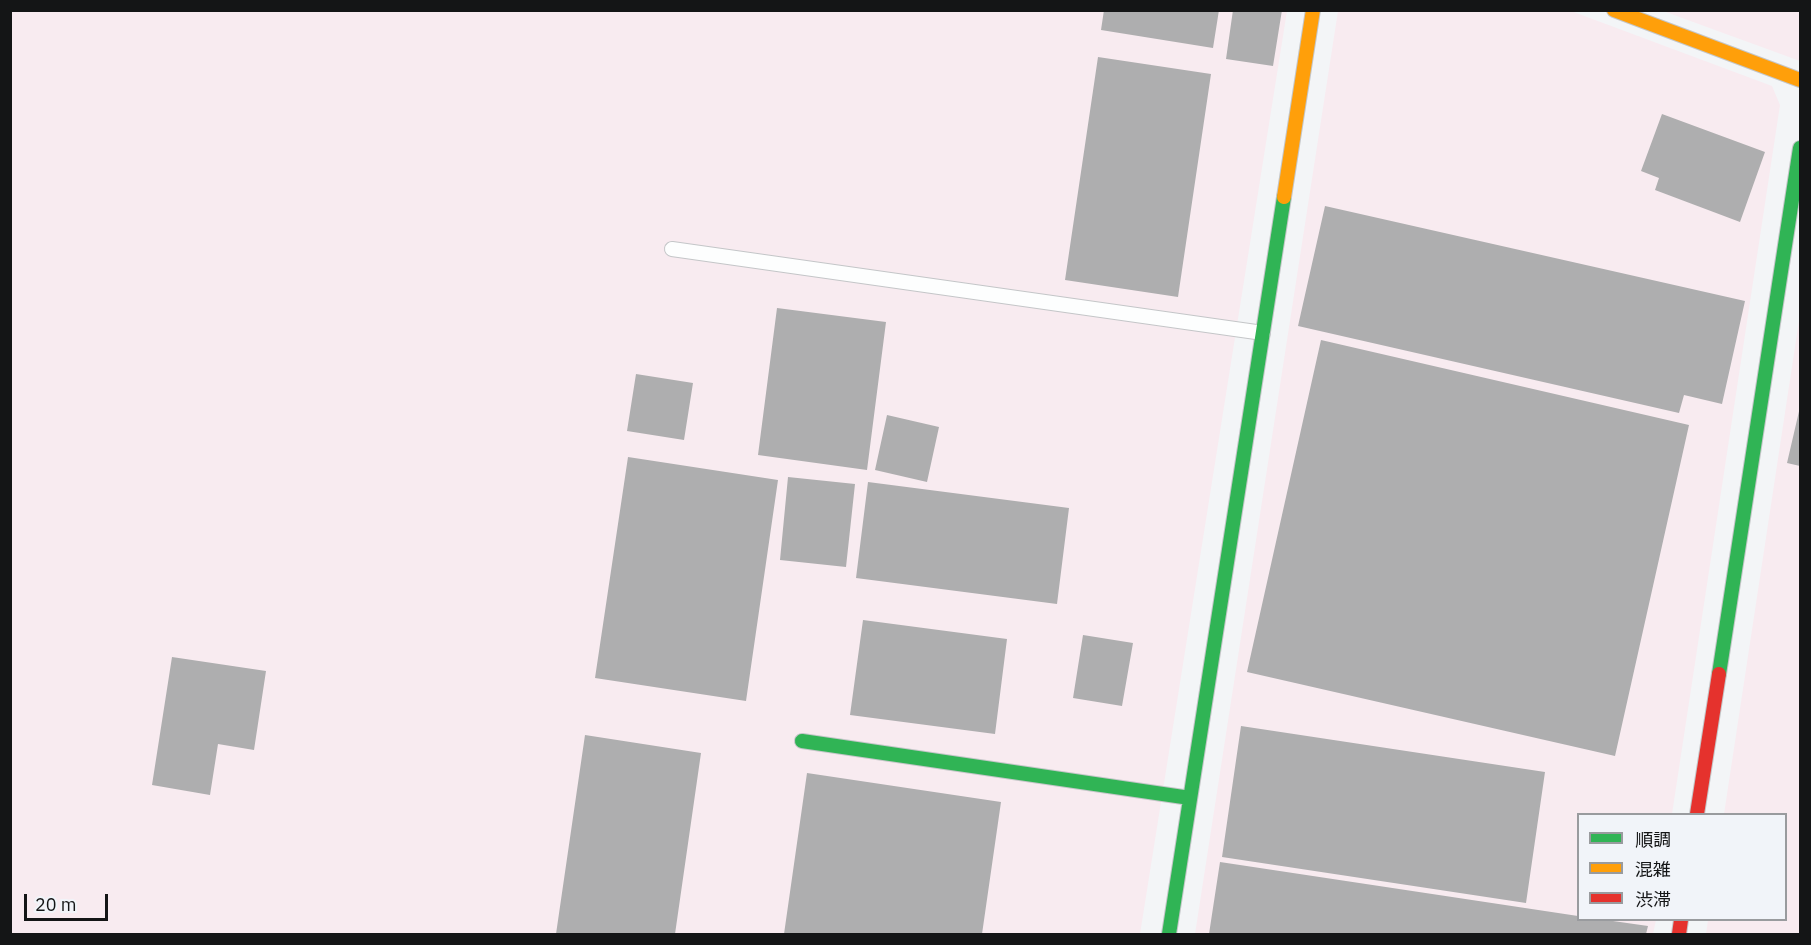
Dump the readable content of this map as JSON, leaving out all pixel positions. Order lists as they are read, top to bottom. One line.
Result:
{"legend":["順調","混雑","渋滞"],"scale_bar":"20 m"}
